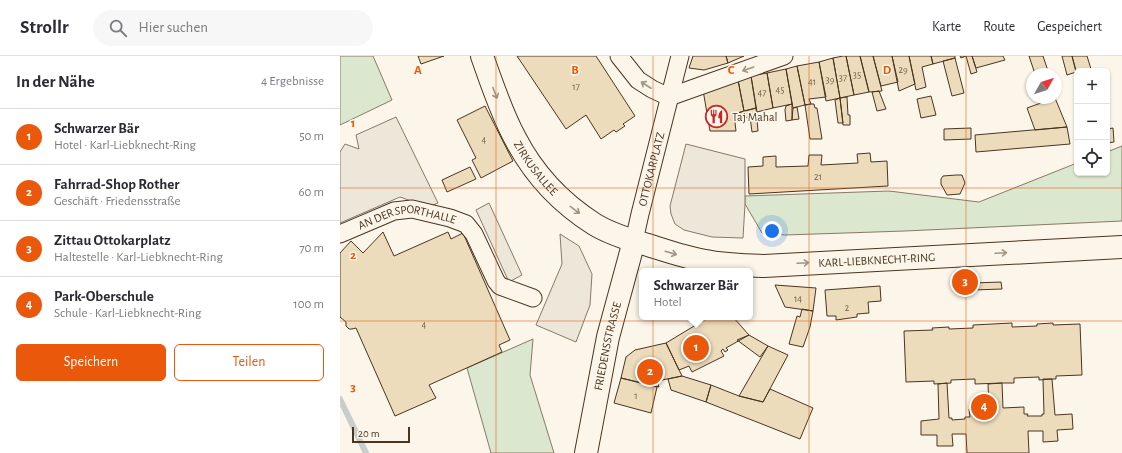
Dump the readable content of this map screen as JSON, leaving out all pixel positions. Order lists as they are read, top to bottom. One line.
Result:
{"streets":{"main road":["ZIRKUSALLEE","KARL-LIEBKNECHT-RING","FRIEDENSSTRASSE"],"street":["OTTOKARPLATZ","AN DER SPORTHALLE"]},"crossings":[["ZIRKUSALLEE","OTTOKARPLATZ"],["ZIRKUSALLEE","KARL-LIEBKNECHT-RING"],["ZIRKUSALLEE","FRIEDENSSTRASSE"],["OTTOKARPLATZ","KARL-LIEBKNECHT-RING"],["OTTOKARPLATZ","FRIEDENSSTRASSE"],["KARL-LIEBKNECHT-RING","FRIEDENSSTRASSE"]],"one_way":["ZIRKUSALLEE","KARL-LIEBKNECHT-RING"],"places":{"restaurant":["Taj Mahal"]},"house_numbers":["29","35","37","39","41","17","45","47","4","21","14","2","4","1"],"scale_bar":"20 m","north":"top right","page":{"header":"Strollr","search":"Hier suchen","nav":["Karte","Route","Gespeichert"],"heading":["In der Nähe","4 Ergebnisse"],"map_buttons":["+","−"],"list":[{"mark":"1","name":"Schwarzer Bär","note":"Hotel · Karl-Liebknecht-Ring","value":"50 m"},{"mark":"2","name":"Fahrrad-Shop Rother","note":"Geschäft · Friedensstraße","value":"60 m"},{"mark":"3","name":"Zittau Ottokarplatz","note":"Haltestelle · Karl-Liebknecht-Ring","value":"70 m"},{"mark":"4","name":"Park-Oberschule","note":"Schule · Karl-Liebknecht-Ring","value":"100 m"}],"pins":["3","1","2","4"],"popup":["Schwarzer Bär","Hotel"],"buttons":["Speichern","Teilen"],"scale":"20 m"},"grid":{"columns":["A","B","C","D"],"rows":["1","2","3"]}}
